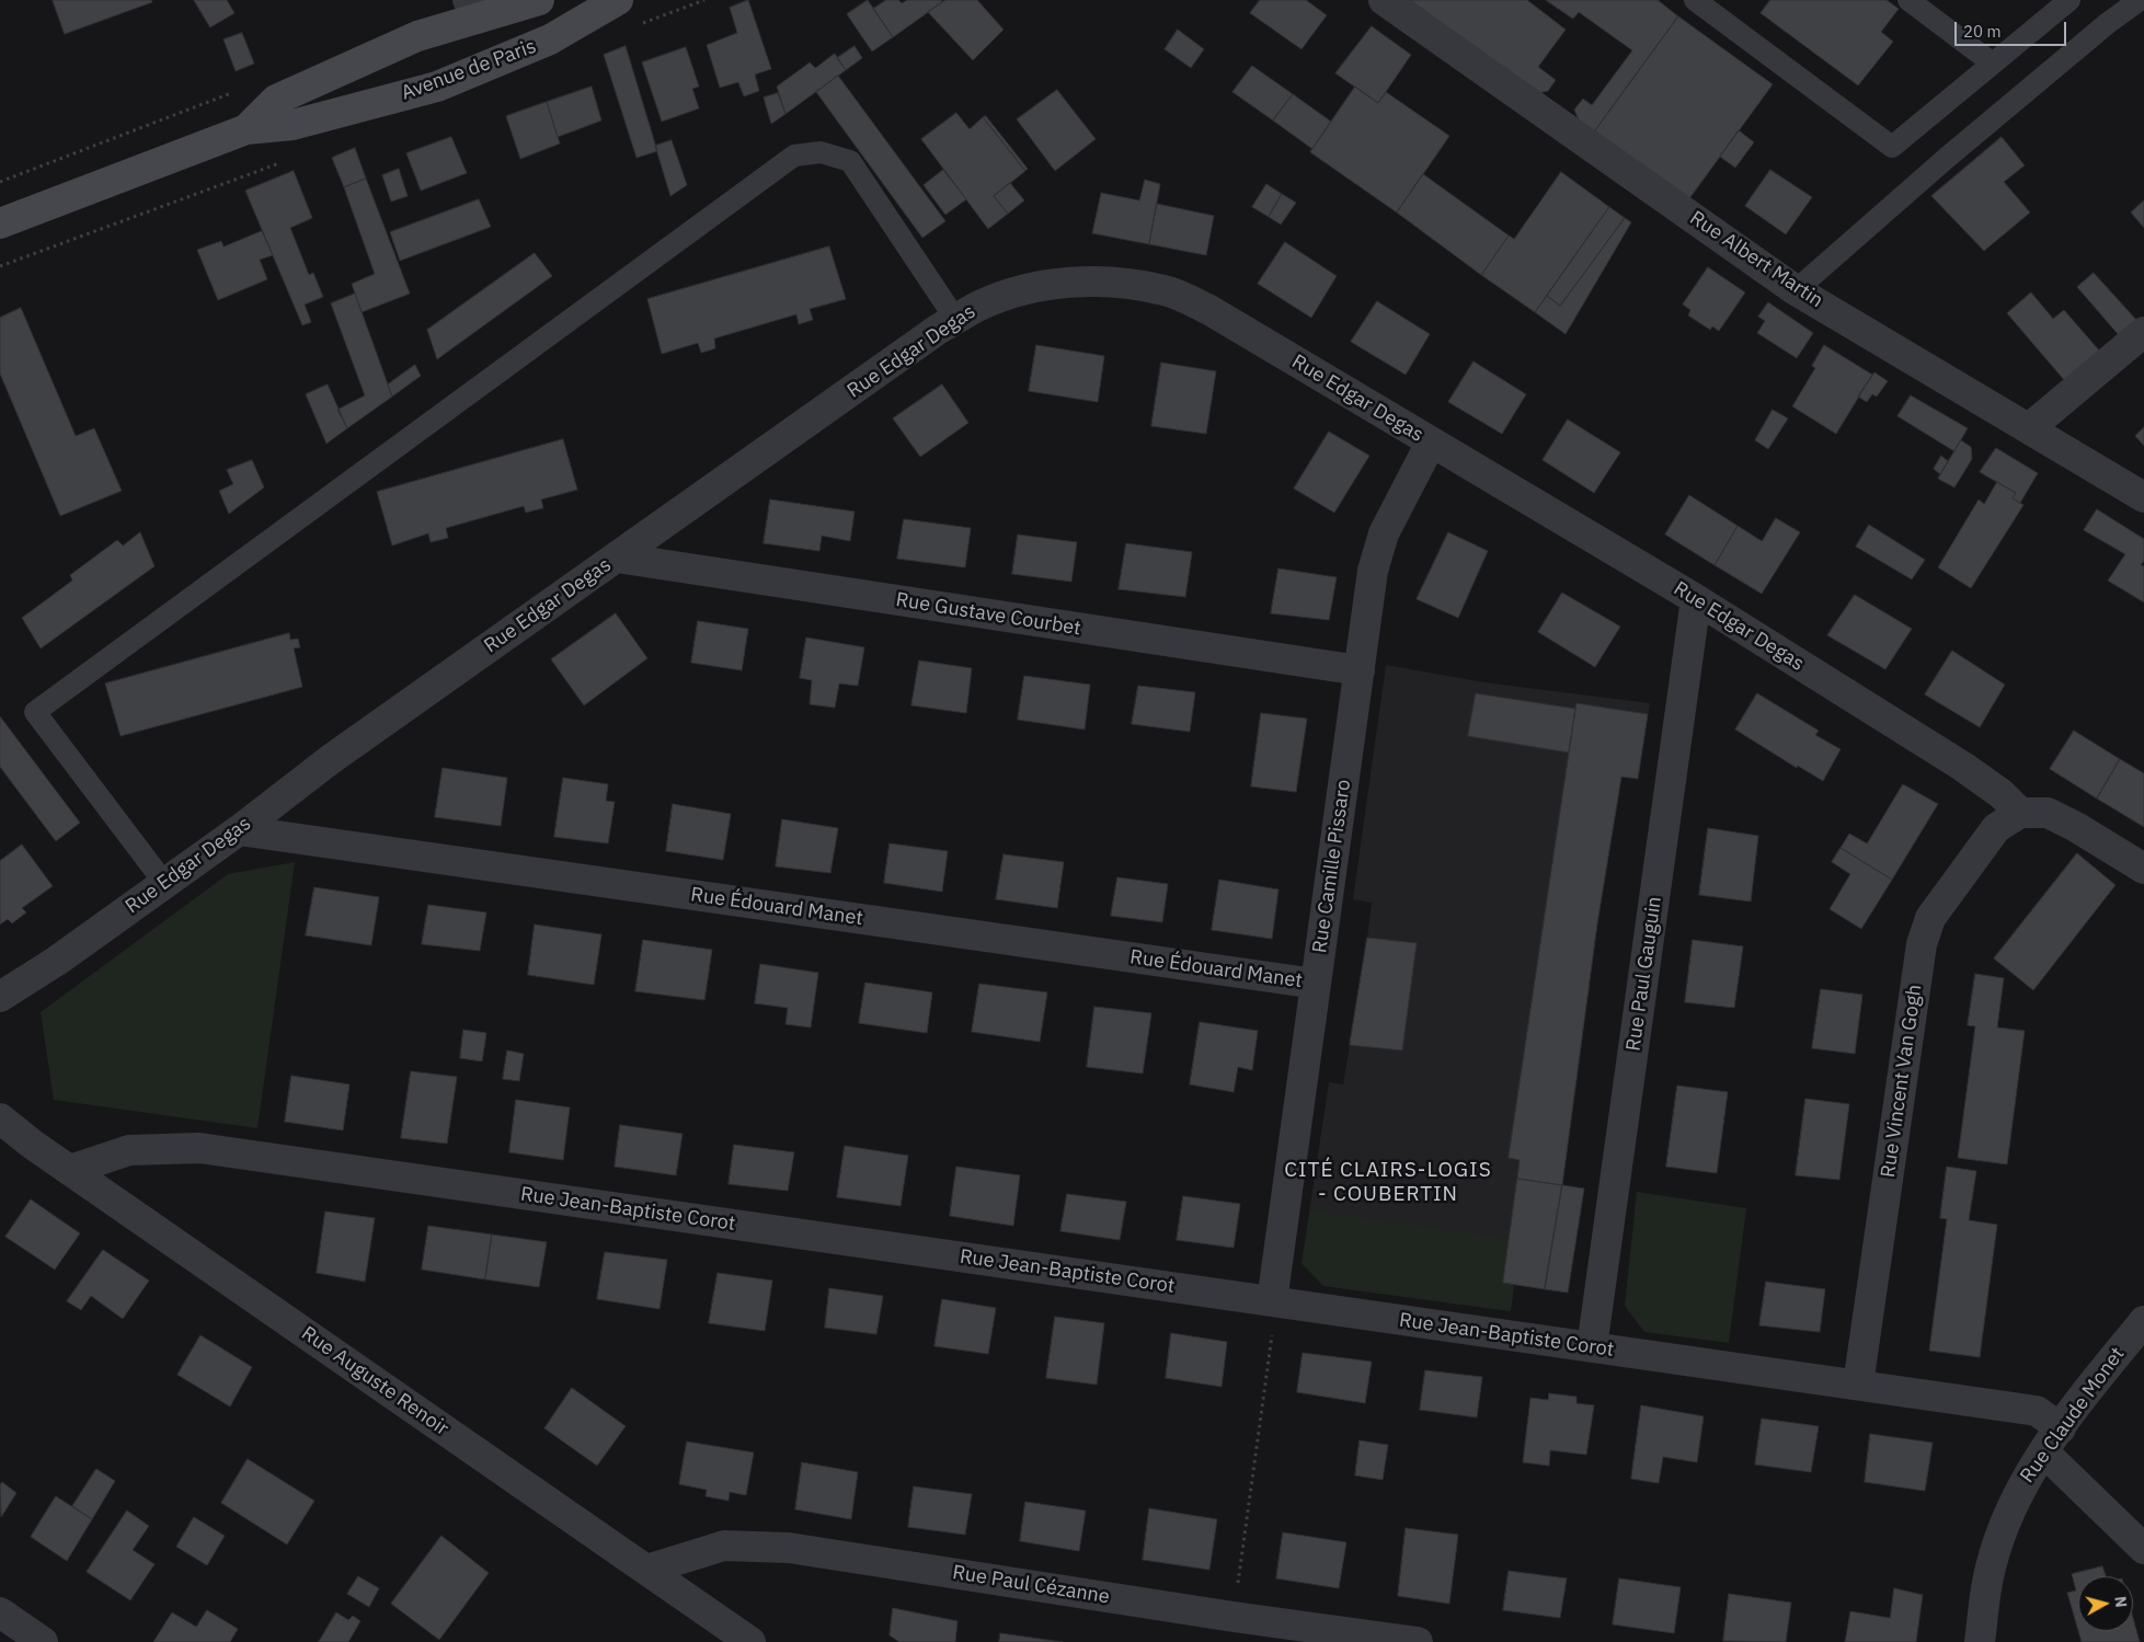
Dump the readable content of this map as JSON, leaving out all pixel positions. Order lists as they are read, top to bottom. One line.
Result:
{"streets":{"main road":["Avenue de Paris"],"street":["Rue Albert Martin","Rue Edgar Degas","Rue Gustave Courbet","Rue Camille Pissaro","Rue Édouard Manet","Rue Paul Gauguin","Rue Vincent Van Gogh","Rue Jean-Baptiste Corot","Rue Auguste Renoir","Rue Claude Monet","Rue Paul Cézanne"]},"crossings":[["Rue Edgar Degas","Rue Gustave Courbet"],["Rue Edgar Degas","Rue Camille Pissaro"],["Rue Edgar Degas","Rue Édouard Manet"],["Rue Edgar Degas","Rue Paul Gauguin"],["Rue Edgar Degas","Rue Vincent Van Gogh"],["Rue Gustave Courbet","Rue Camille Pissaro"],["Rue Camille Pissaro","Rue Édouard Manet"],["Rue Camille Pissaro","Rue Jean-Baptiste Corot"],["Rue Paul Gauguin","Rue Jean-Baptiste Corot"],["Rue Vincent Van Gogh","Rue Jean-Baptiste Corot"],["Rue Jean-Baptiste Corot","Rue Auguste Renoir"],["Rue Jean-Baptiste Corot","Rue Claude Monet"],["Rue Auguste Renoir","Rue Paul Cézanne"]],"districts":["CITÉ CLAIRS-LOGIS - COUBERTIN"],"scale_bar":"20 m","north":"right"}
